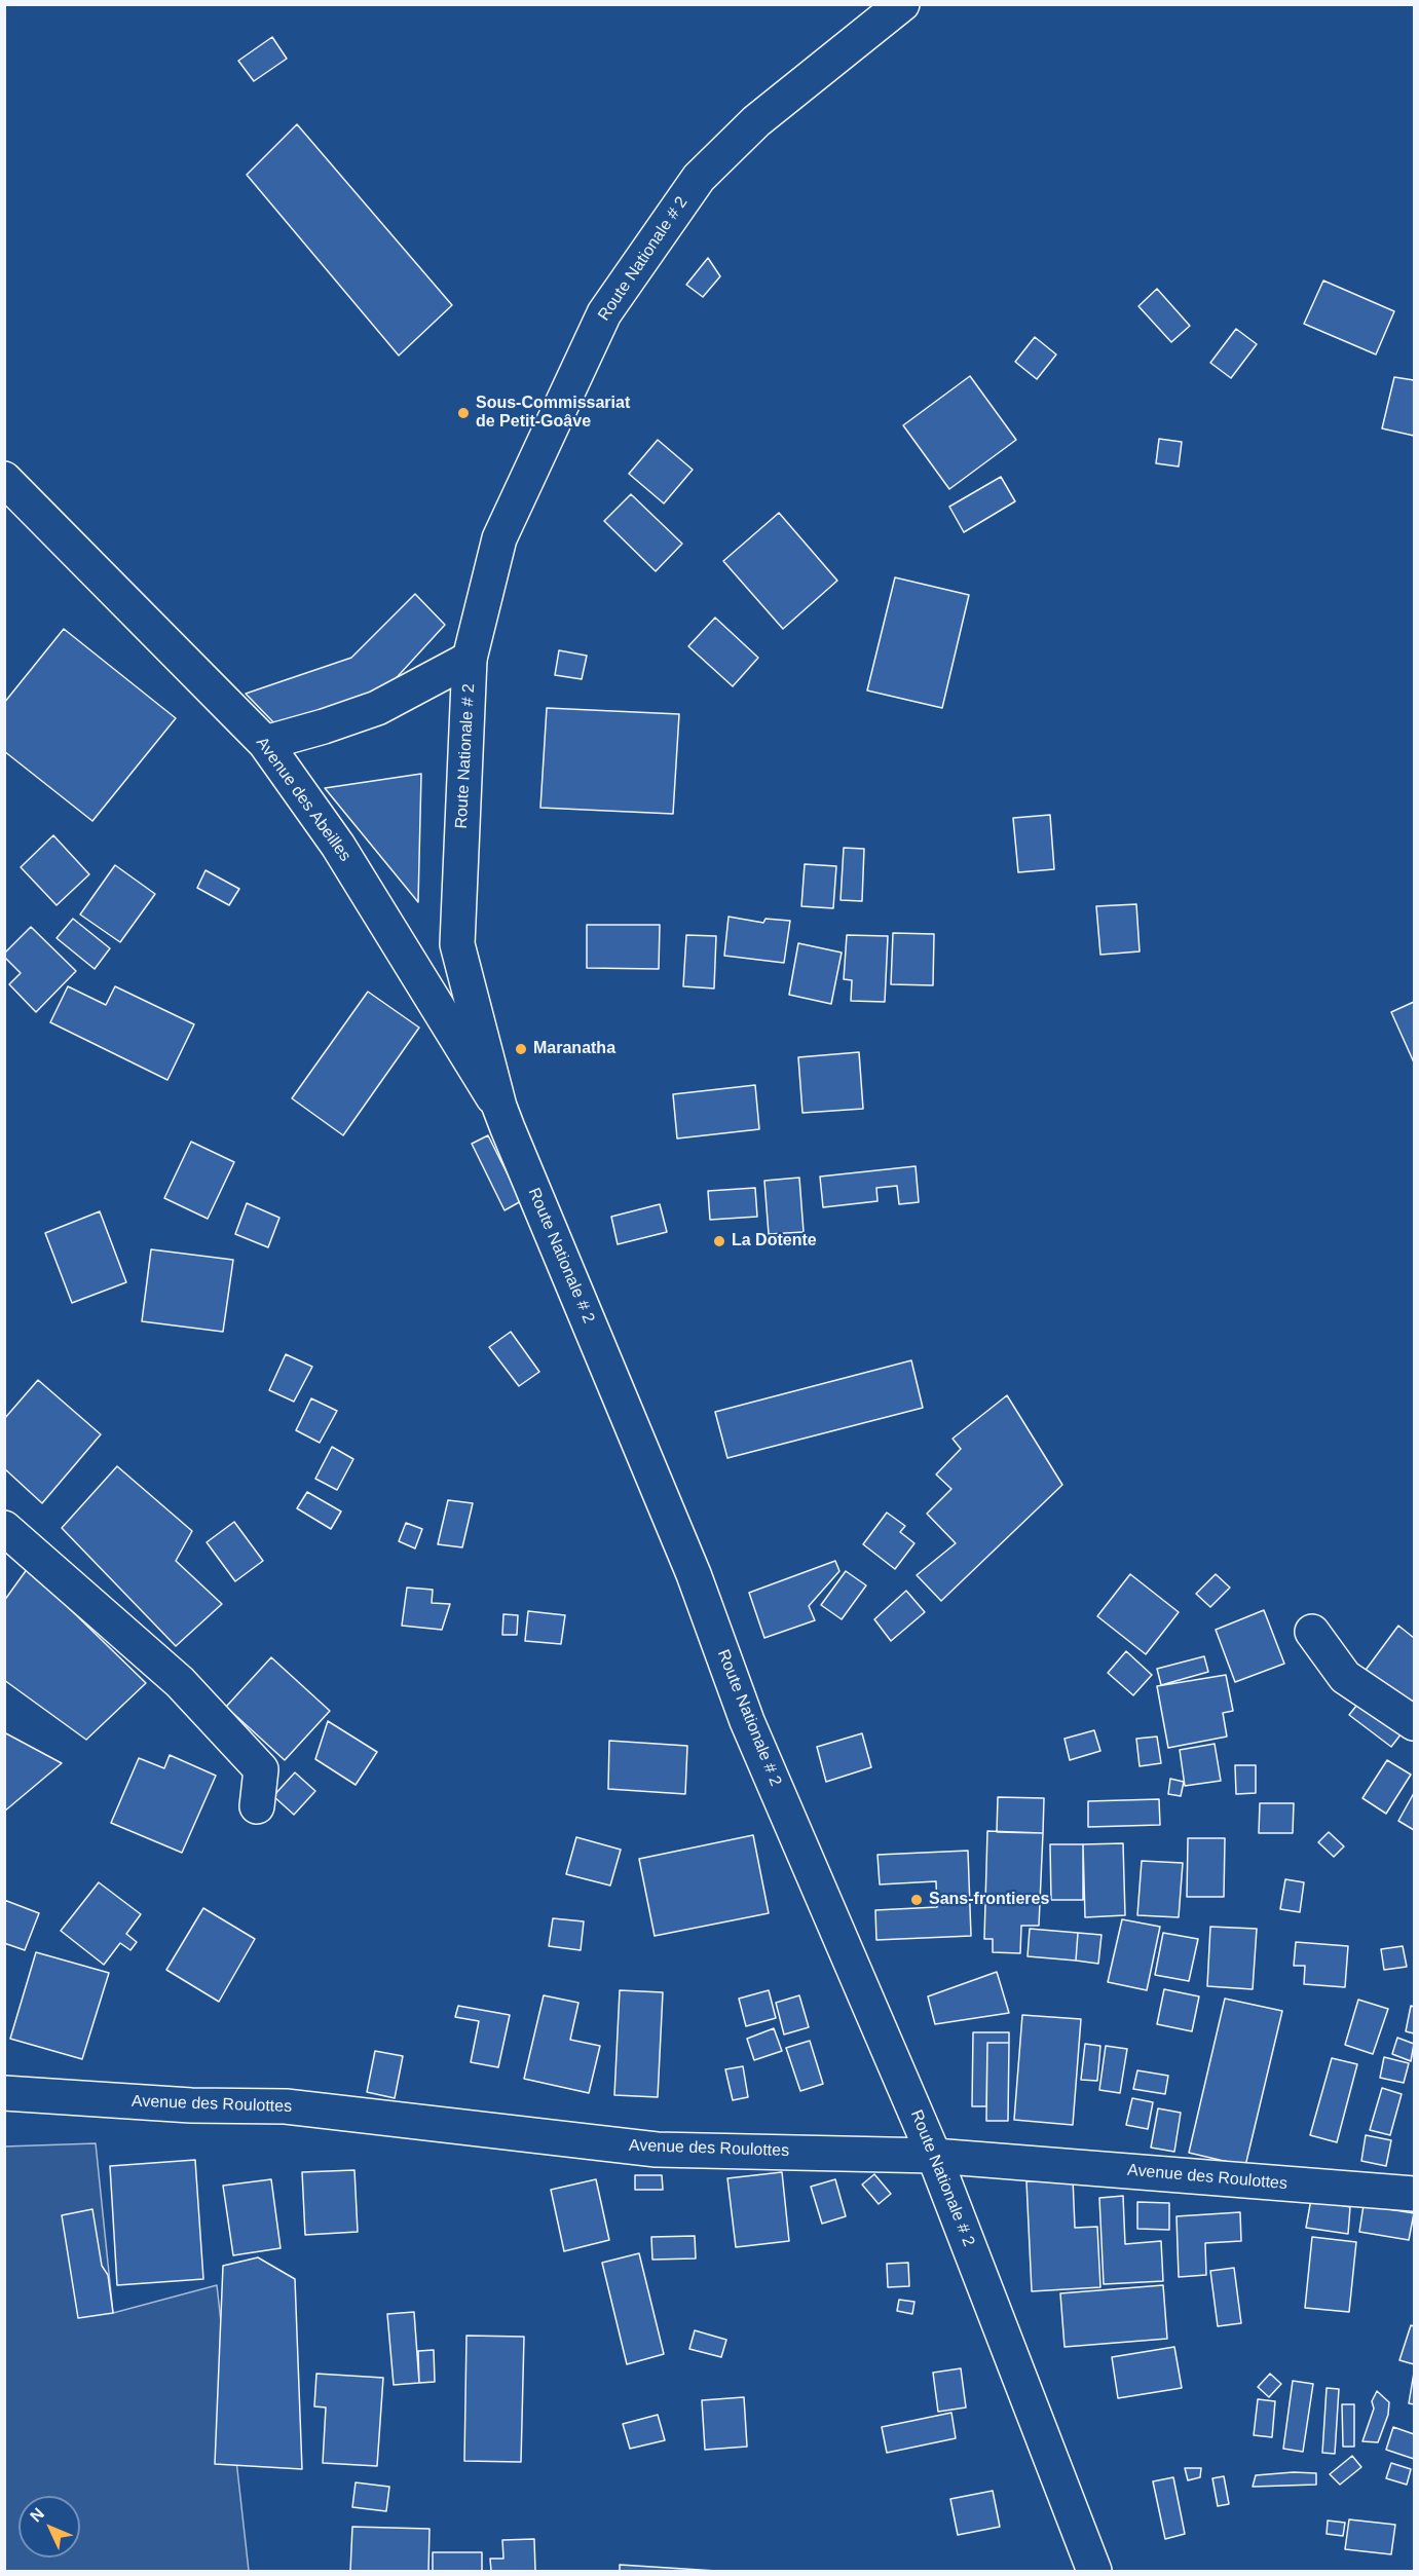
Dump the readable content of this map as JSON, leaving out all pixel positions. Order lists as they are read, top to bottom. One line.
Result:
{"streets":{"street":["Route Nationale # 2","Avenue des Abeilles","Avenue des Roulottes"]},"crossings":[["Route Nationale # 2","Avenue des Abeilles"],["Route Nationale # 2","Avenue des Roulottes"]],"places":["Sous-Commissariat de Petit-Goâve","Maranatha","La Dotente","Sans-frontieres"],"north":"top left"}
